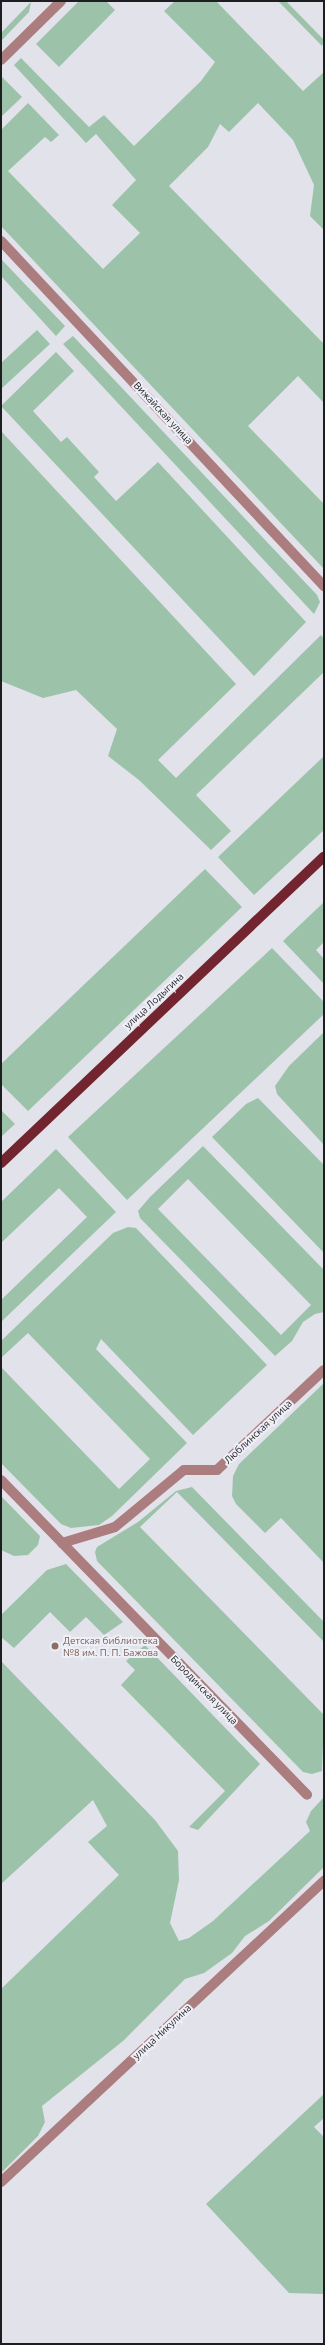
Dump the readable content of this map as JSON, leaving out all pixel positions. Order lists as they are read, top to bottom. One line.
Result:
{"streets":{"main road":["улица Лодыгина"],"street":["Вижайская улица","Люблинская улица","Бородинская улица","улица Никулина"]},"crossings":[["Люблинская улица","Бородинская улица"]],"places":["Детская библиотека №8 им. П. П. Бажова"]}
